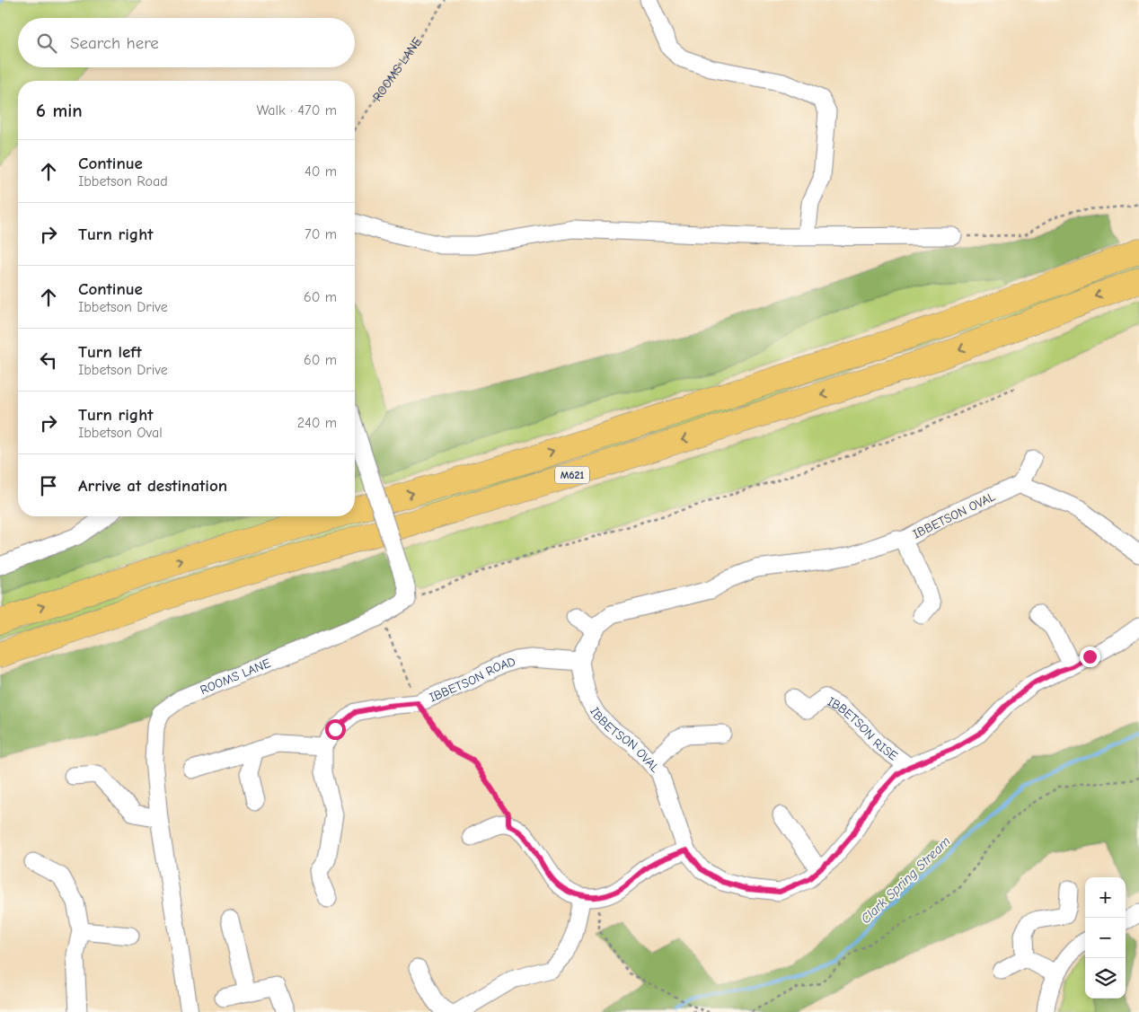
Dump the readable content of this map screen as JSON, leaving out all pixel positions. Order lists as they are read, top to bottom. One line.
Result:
{"streets":{"highway":["M621"],"street":["ROOMS LANE","IBBETSON OVAL","IBBETSON ROAD","IBBETSON RISE"]},"crossings":[["IBBETSON OVAL","IBBETSON ROAD"],["IBBETSON OVAL","IBBETSON RISE"]],"water":["Clark Spring Stream"],"page":{"search":"Search here","heading":["6 min","Walk · 470 m"],"list":[["Continue","Ibbetson Road","40 m"],["Turn right","70 m"],["Continue","Ibbetson Drive","60 m"],["Turn left","Ibbetson Drive","60 m"],["Turn right","Ibbetson Oval","240 m"],"Arrive at destination"],"map_buttons":["+","−"]}}
